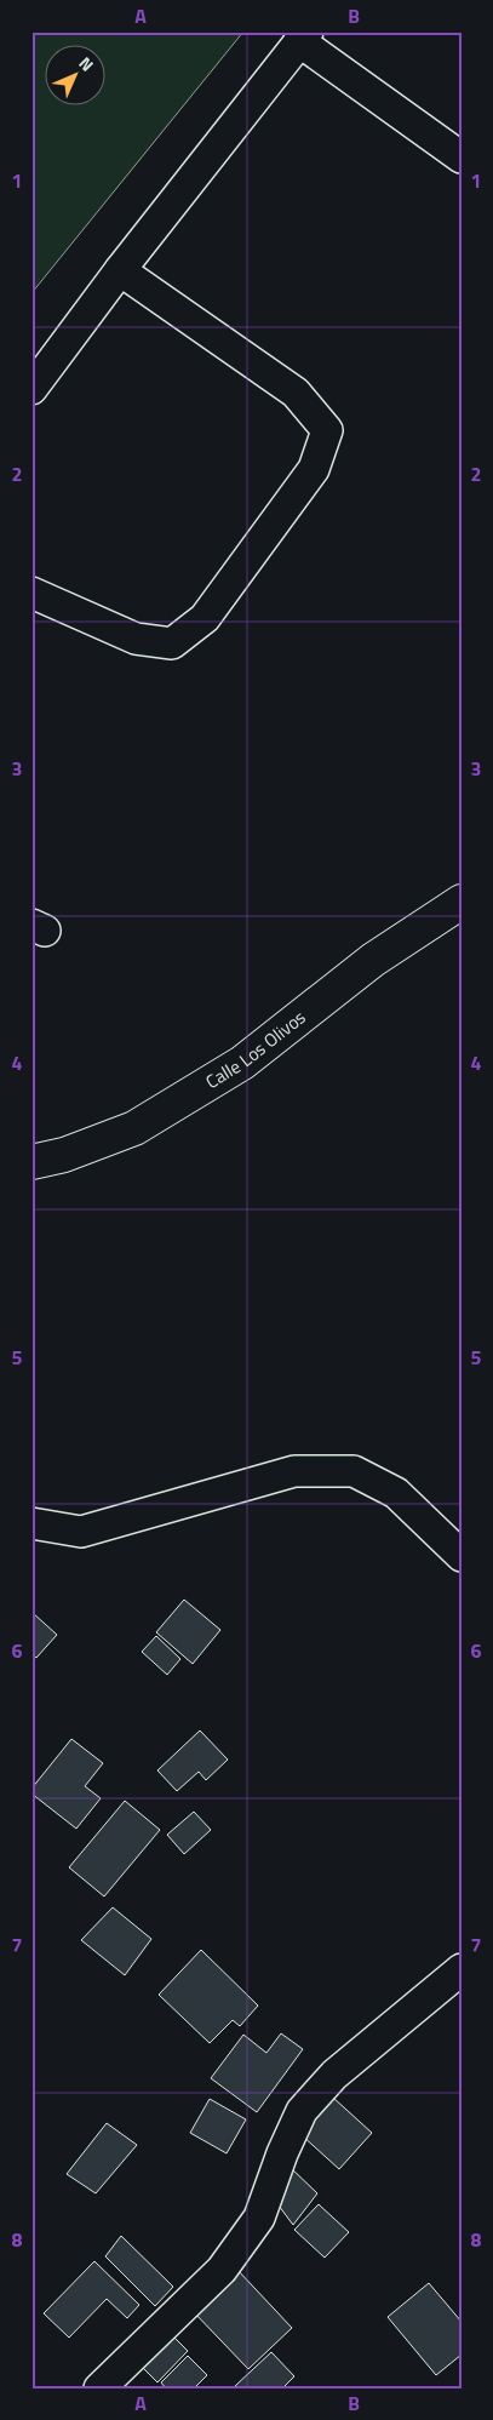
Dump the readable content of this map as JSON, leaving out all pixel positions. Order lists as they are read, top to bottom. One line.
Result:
{"streets":{"street":["Calle Los Olivos"]},"north":"top right","grid":{"columns":["A","B"],"rows":["1","2","3","4","5","6","7","8"]}}
